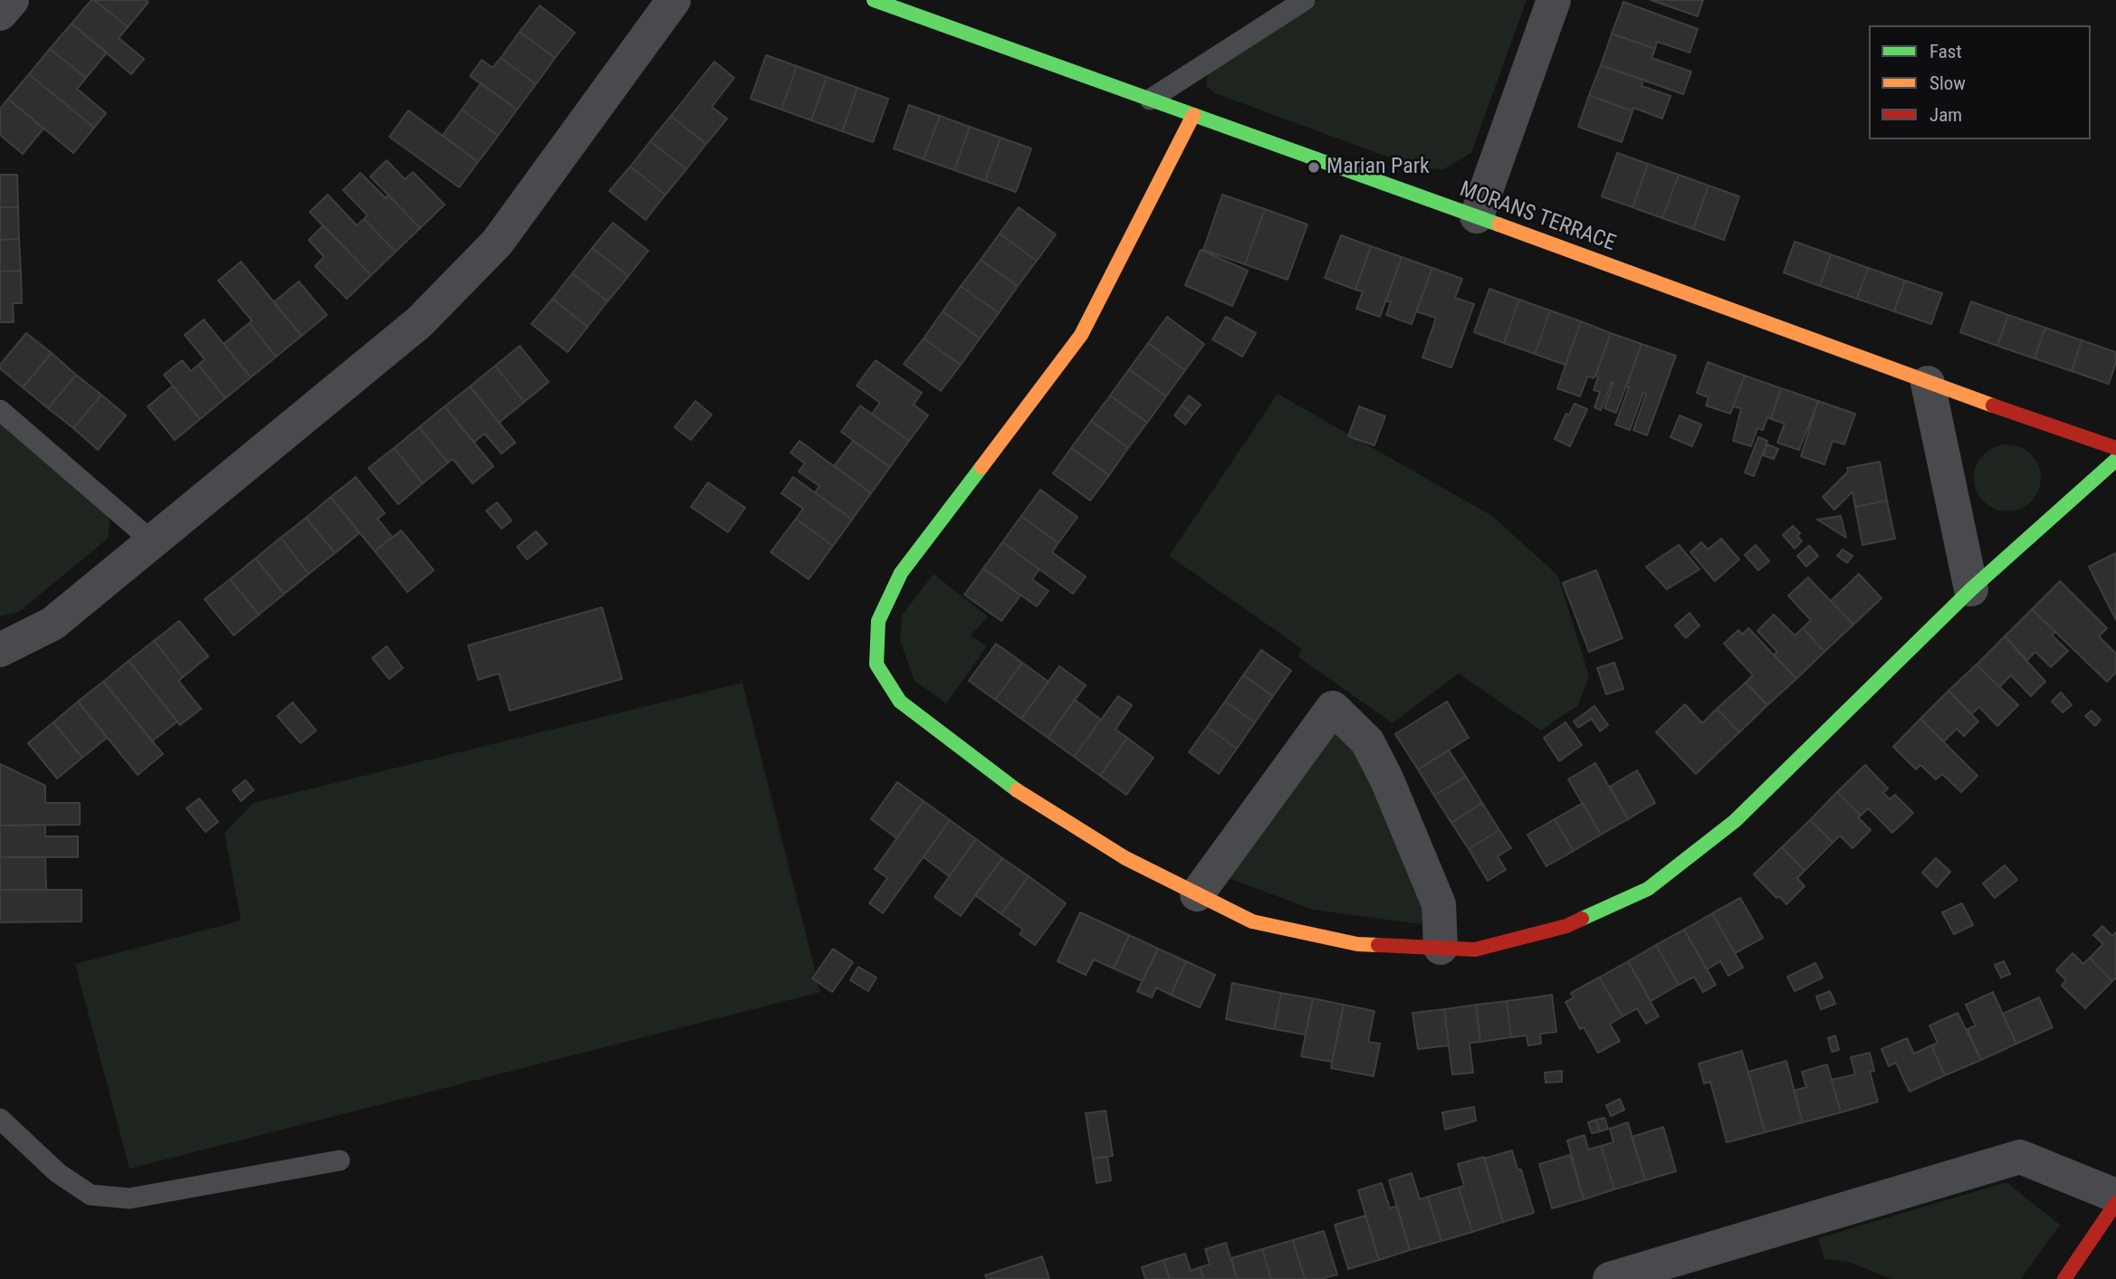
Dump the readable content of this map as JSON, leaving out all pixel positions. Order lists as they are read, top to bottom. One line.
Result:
{"streets":{"street":["MORANS TERRACE"]},"places":["Marian Park"],"legend":["Fast","Slow","Jam"]}
